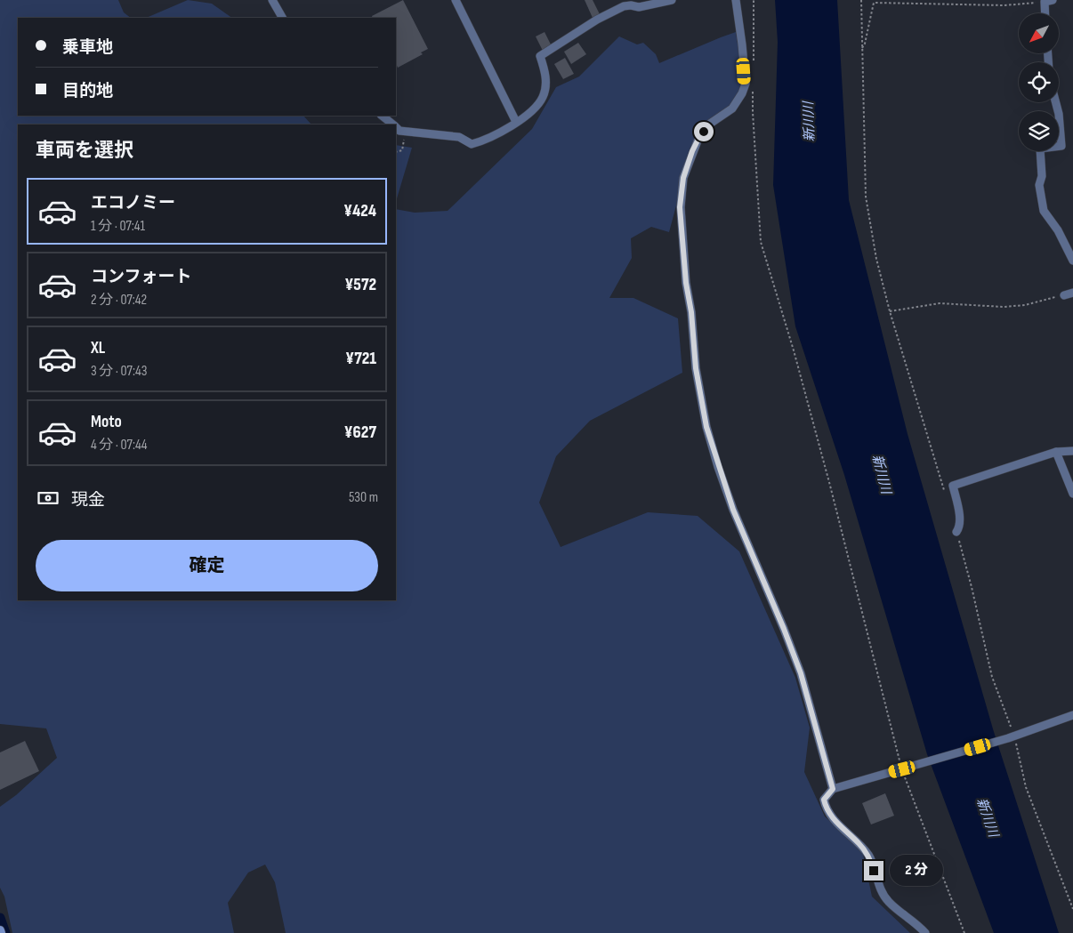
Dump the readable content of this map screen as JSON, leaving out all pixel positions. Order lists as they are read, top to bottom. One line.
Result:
{"water":["新川川"],"north":"bottom left","page":{"banner":["乗車地","目的地"],"heading":"車両を選択","list":[{"name":"エコノミー","note":"1 分 · 07:41","value":"¥424"},{"name":"コンフォート","note":"2 分 · 07:42","value":"¥572"},{"name":"XL","note":"3 分 · 07:43","value":"¥721"},{"name":"Moto","note":"4 分 · 07:44","value":"¥627"}],"pay":["現金","530 m"],"buttons":"確定","bubble":"2 分"}}
